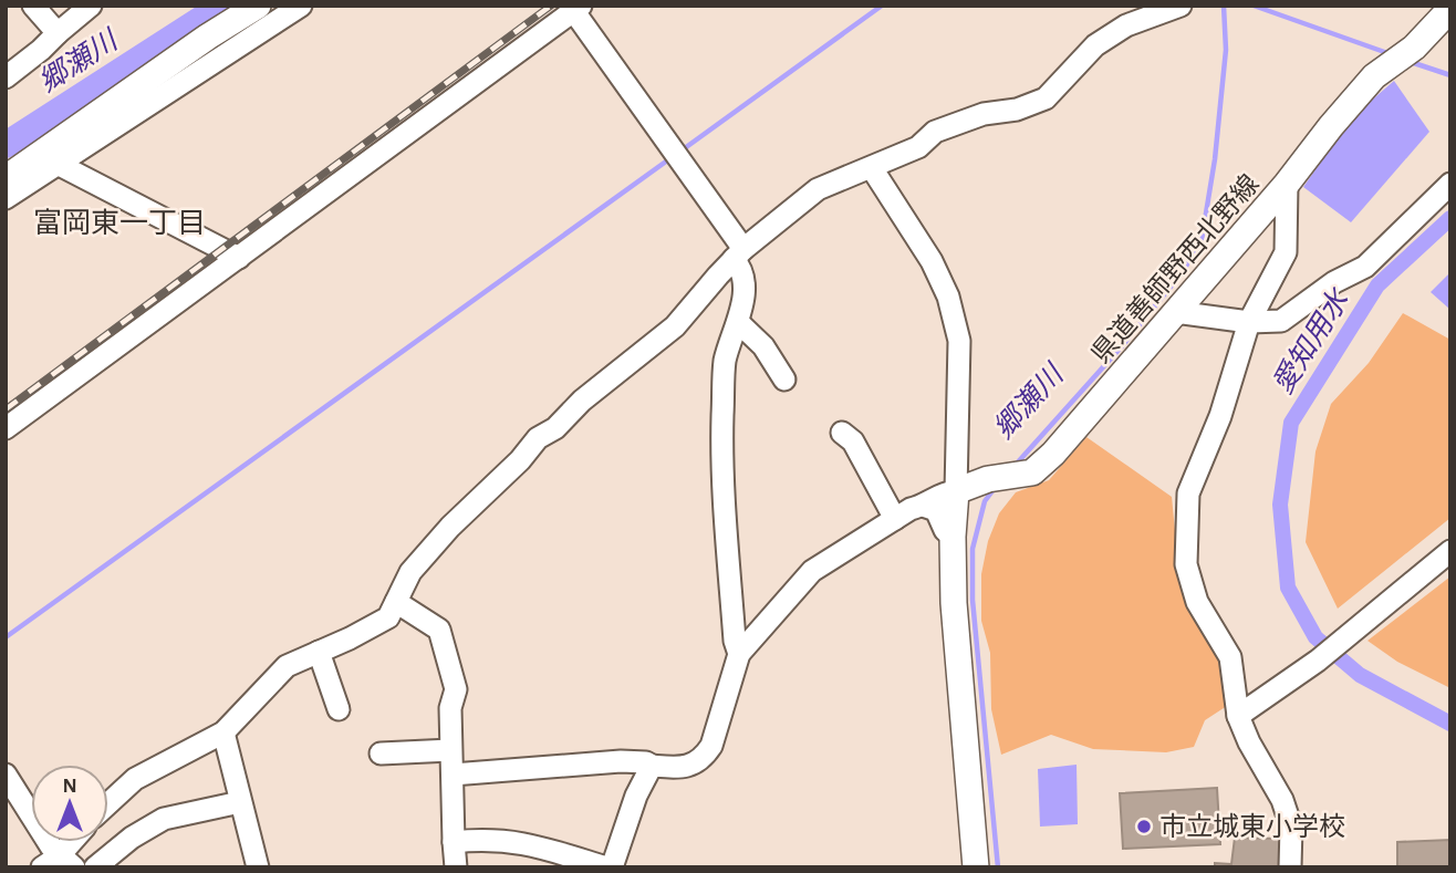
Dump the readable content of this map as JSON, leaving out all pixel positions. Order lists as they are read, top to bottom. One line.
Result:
{"streets":{"main road":["県道善師野西北野線"]},"districts":["富岡東一丁目"],"water":["郷瀬川","愛知用水"],"places":["市立城東小学校"],"north":"top"}
